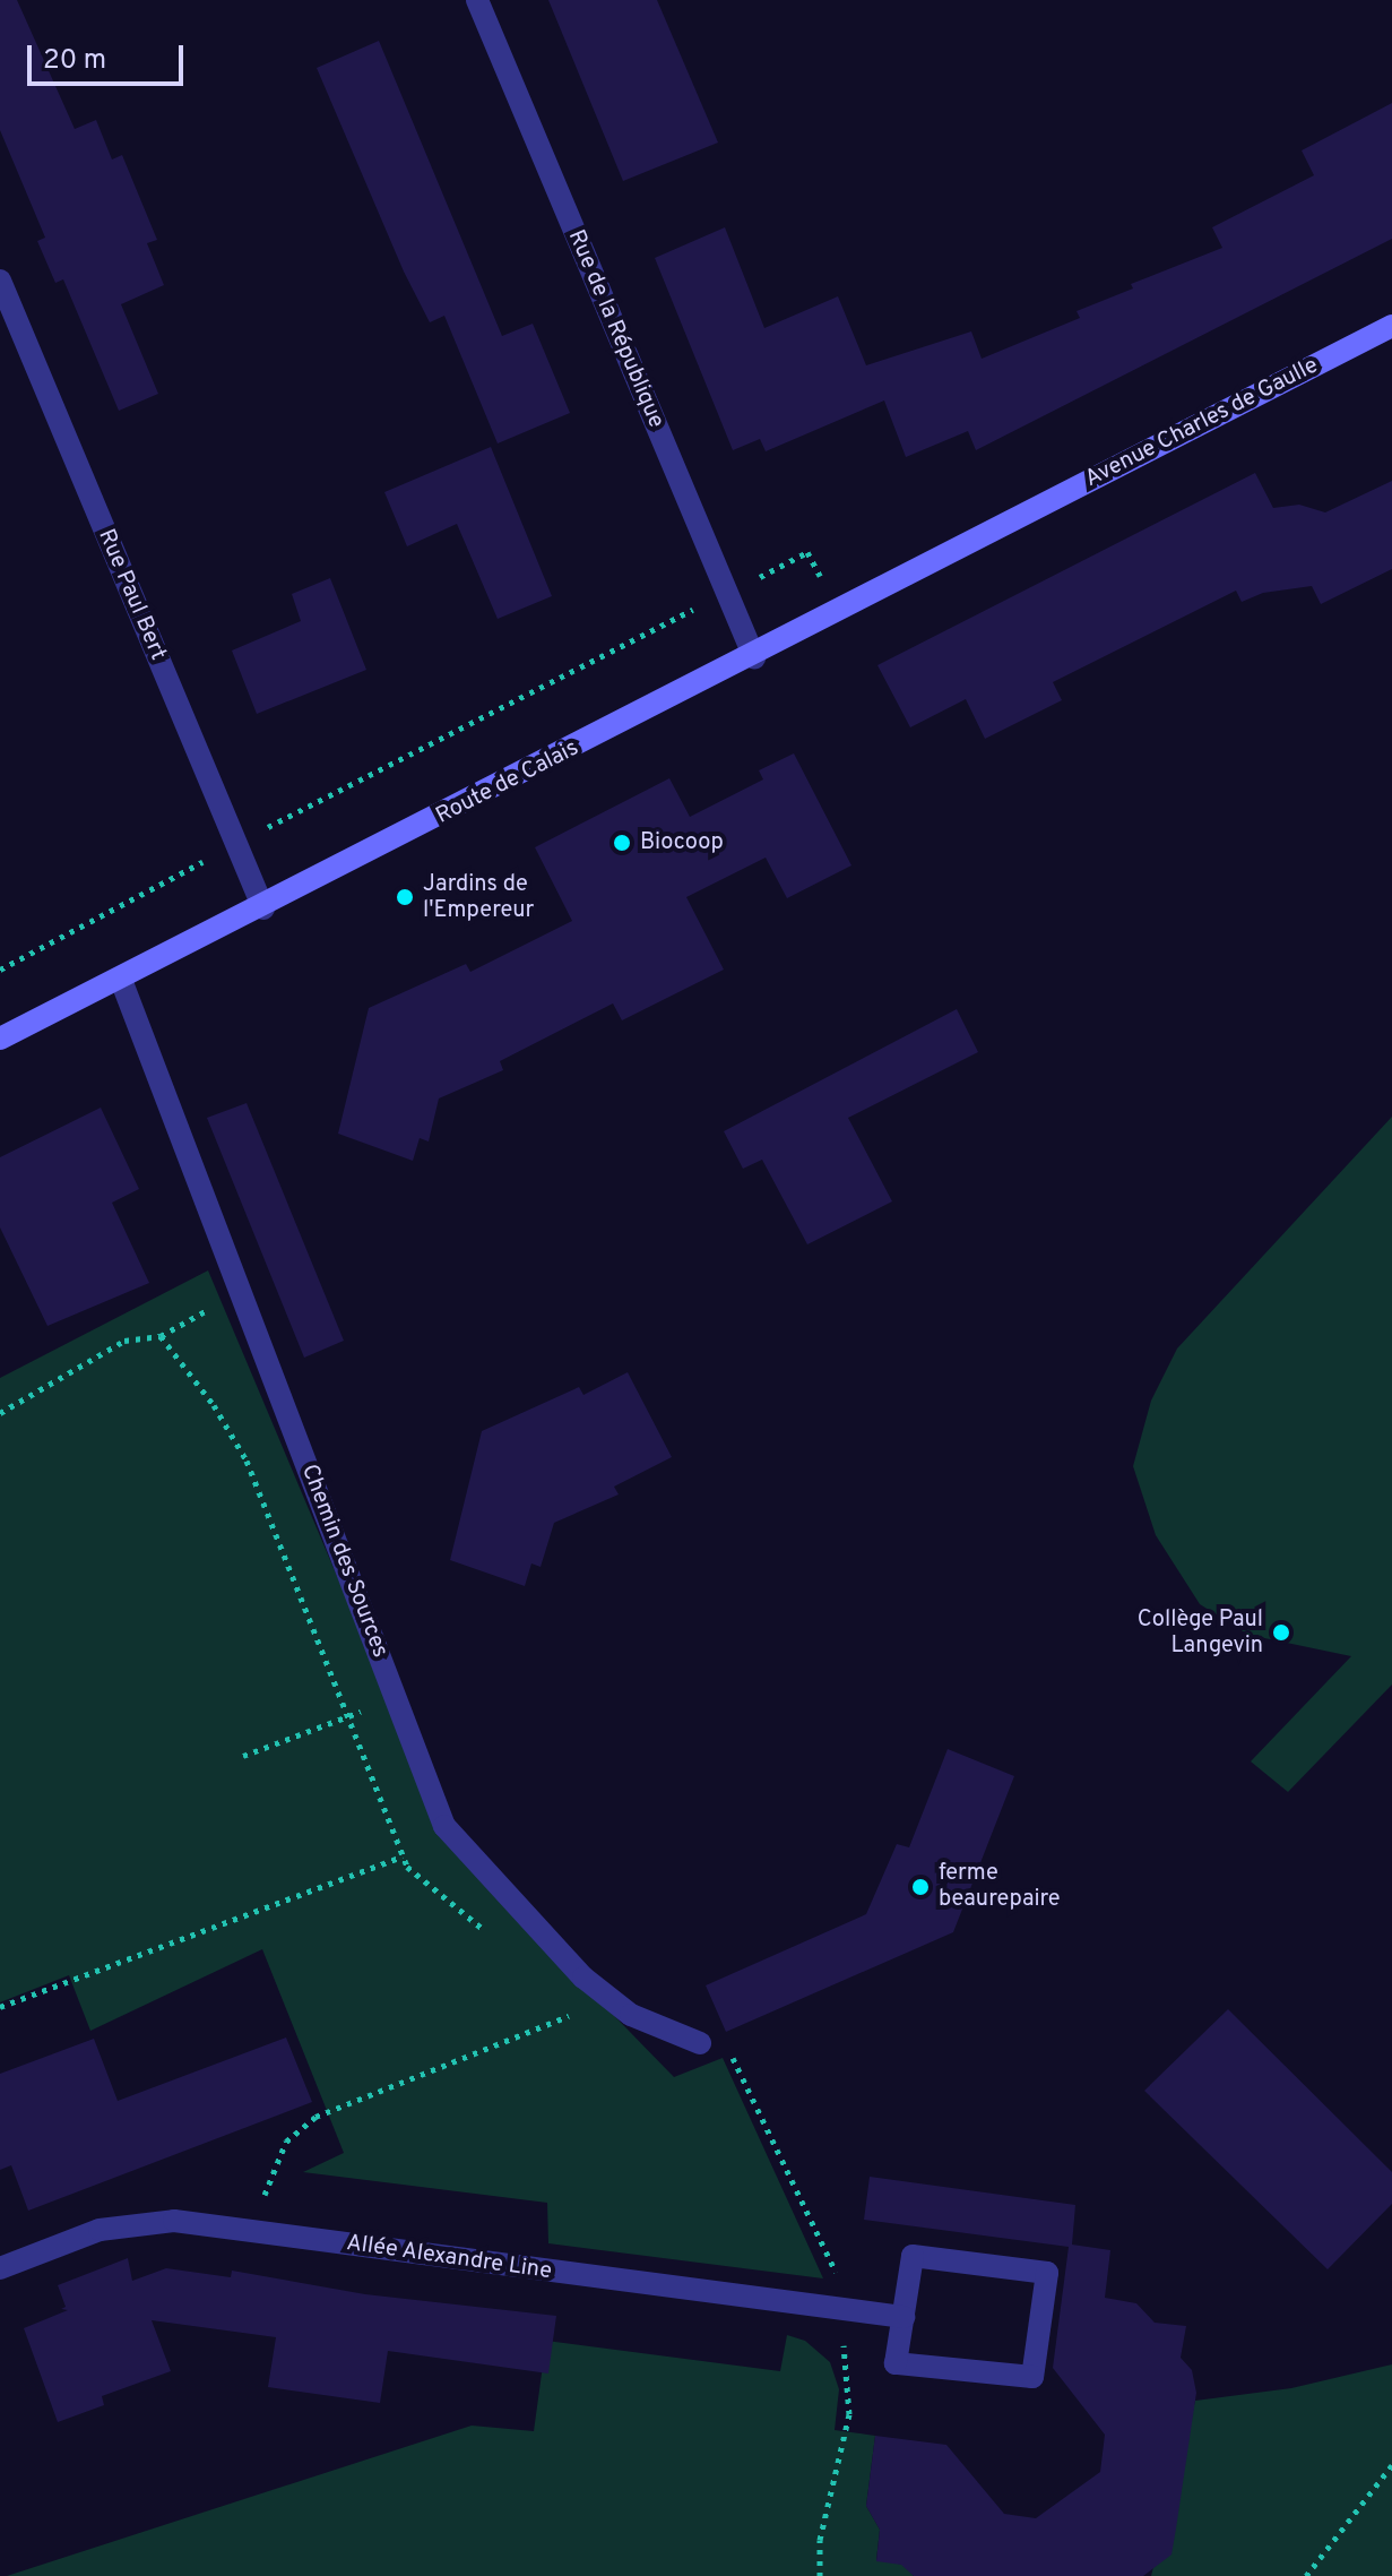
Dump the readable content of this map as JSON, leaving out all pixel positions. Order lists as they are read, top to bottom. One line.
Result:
{"streets":{"main road":["Avenue Charles de Gaulle","Route de Calais"],"street":["Rue de la République","Rue Paul Bert","Chemin des Sources","Allée Alexandre Line"]},"crossings":[["Rue de la République","Route de Calais"],["Avenue Charles de Gaulle","Route de Calais"],["Rue Paul Bert","Route de Calais"],["Route de Calais","Chemin des Sources"]],"places":["Biocoop","Jardins de l'Empereur","Collège Paul Langevin","ferme beaurepaire"],"scale_bar":"20 m"}
